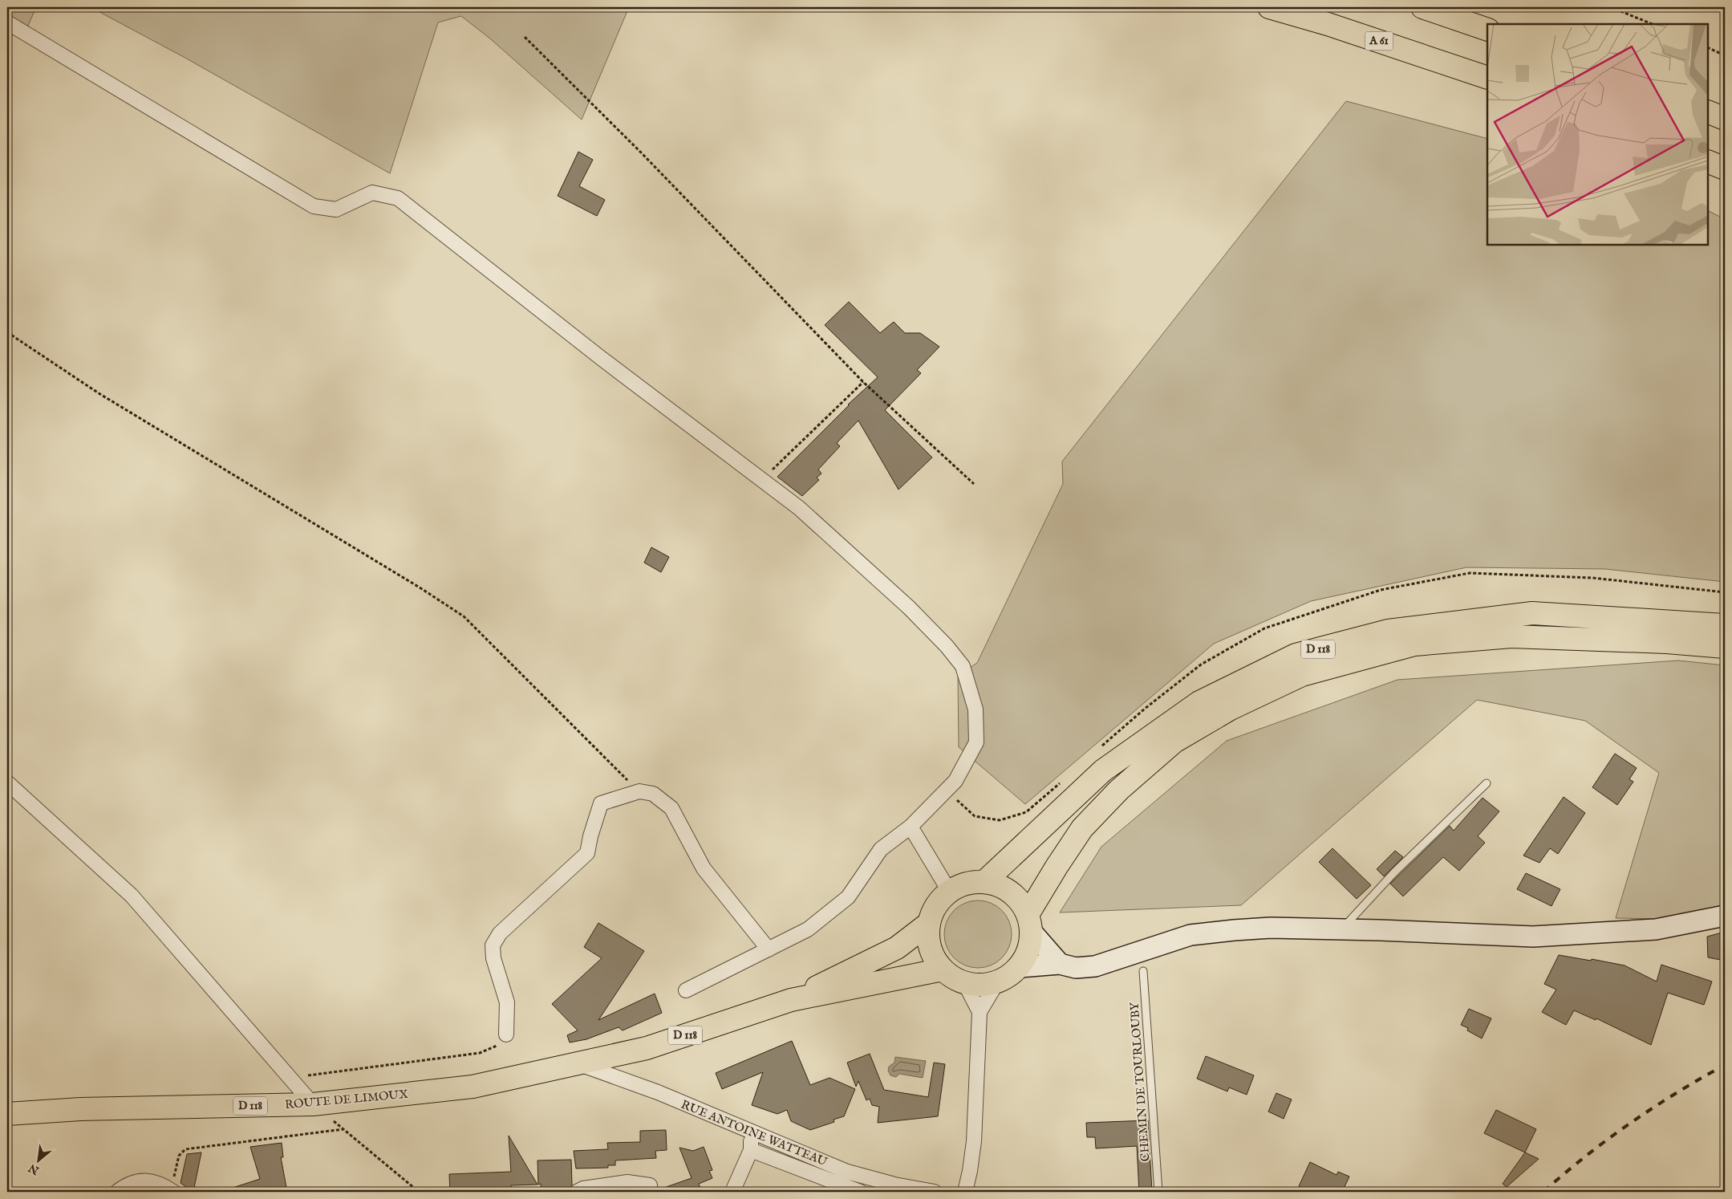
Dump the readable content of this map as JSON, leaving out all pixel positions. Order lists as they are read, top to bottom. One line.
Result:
{"streets":{"main road":["A 61","D 118","ROUTE DE LIMOUX"],"street":["RUE ANTOINE WATTEAU"],"lane":["CHEMIN DE TOURLOUBY"]},"crossings":[["D 118","ROUTE DE LIMOUX"],["D 118","RUE ANTOINE WATTEAU"],["ROUTE DE LIMOUX","RUE ANTOINE WATTEAU"]],"north":"bottom left"}
